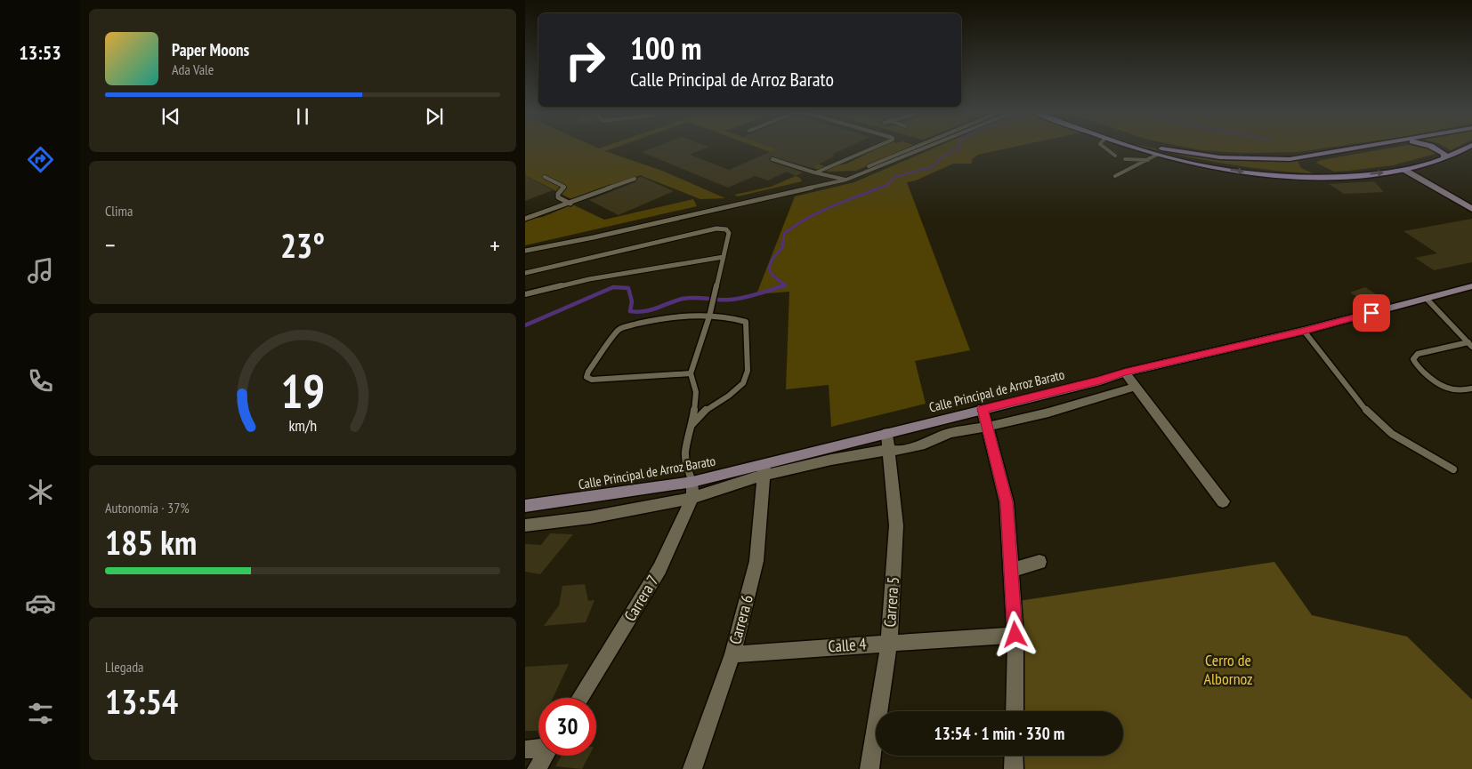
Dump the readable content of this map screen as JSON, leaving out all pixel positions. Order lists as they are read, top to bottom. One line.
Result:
{"streets":{"street":["Calle Principal de Arroz Barato","Carrera 7","Carrera 5","Carrera 6","Calle 4"]},"crossings":[["Calle Principal de Arroz Barato","Carrera 7"],["Calle Principal de Arroz Barato","Carrera 5"],["Calle Principal de Arroz Barato","Carrera 6"],["Carrera 5","Calle 4"],["Carrera 6","Calle 4"]],"parks":["Cerro de Albornoz"],"page":{"tabs":"13:53","turn":["100 m","Calle Principal de Arroz Barato"],"song":["Paper Moons","Ada Vale"],"tile":["Clima",["Autonomía · 37%","185 km"],["Llegada","13:54"]],"heat":["−","23°","+"],"limit":"30","trip":"13:54 · 1 min · 330 m","gauge":["19","km/h"]}}
